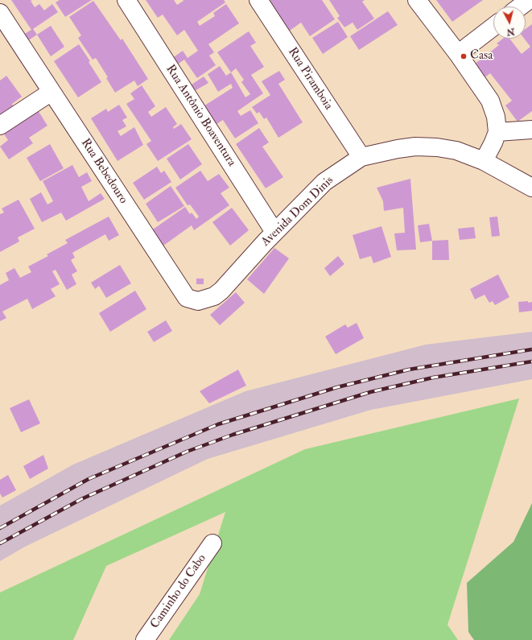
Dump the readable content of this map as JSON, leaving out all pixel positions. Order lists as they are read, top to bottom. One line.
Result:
{"streets":{"street":["Rua Piramboia","Rua Antônio Boaventura","Rua Bebedouro","Avenida Dom Dinis","Caminho do Cabo"]},"crossings":[["Rua Piramboia","Avenida Dom Dinis"],["Rua Antônio Boaventura","Avenida Dom Dinis"],["Rua Bebedouro","Avenida Dom Dinis"]],"places":["Casa"],"north":"bottom"}
